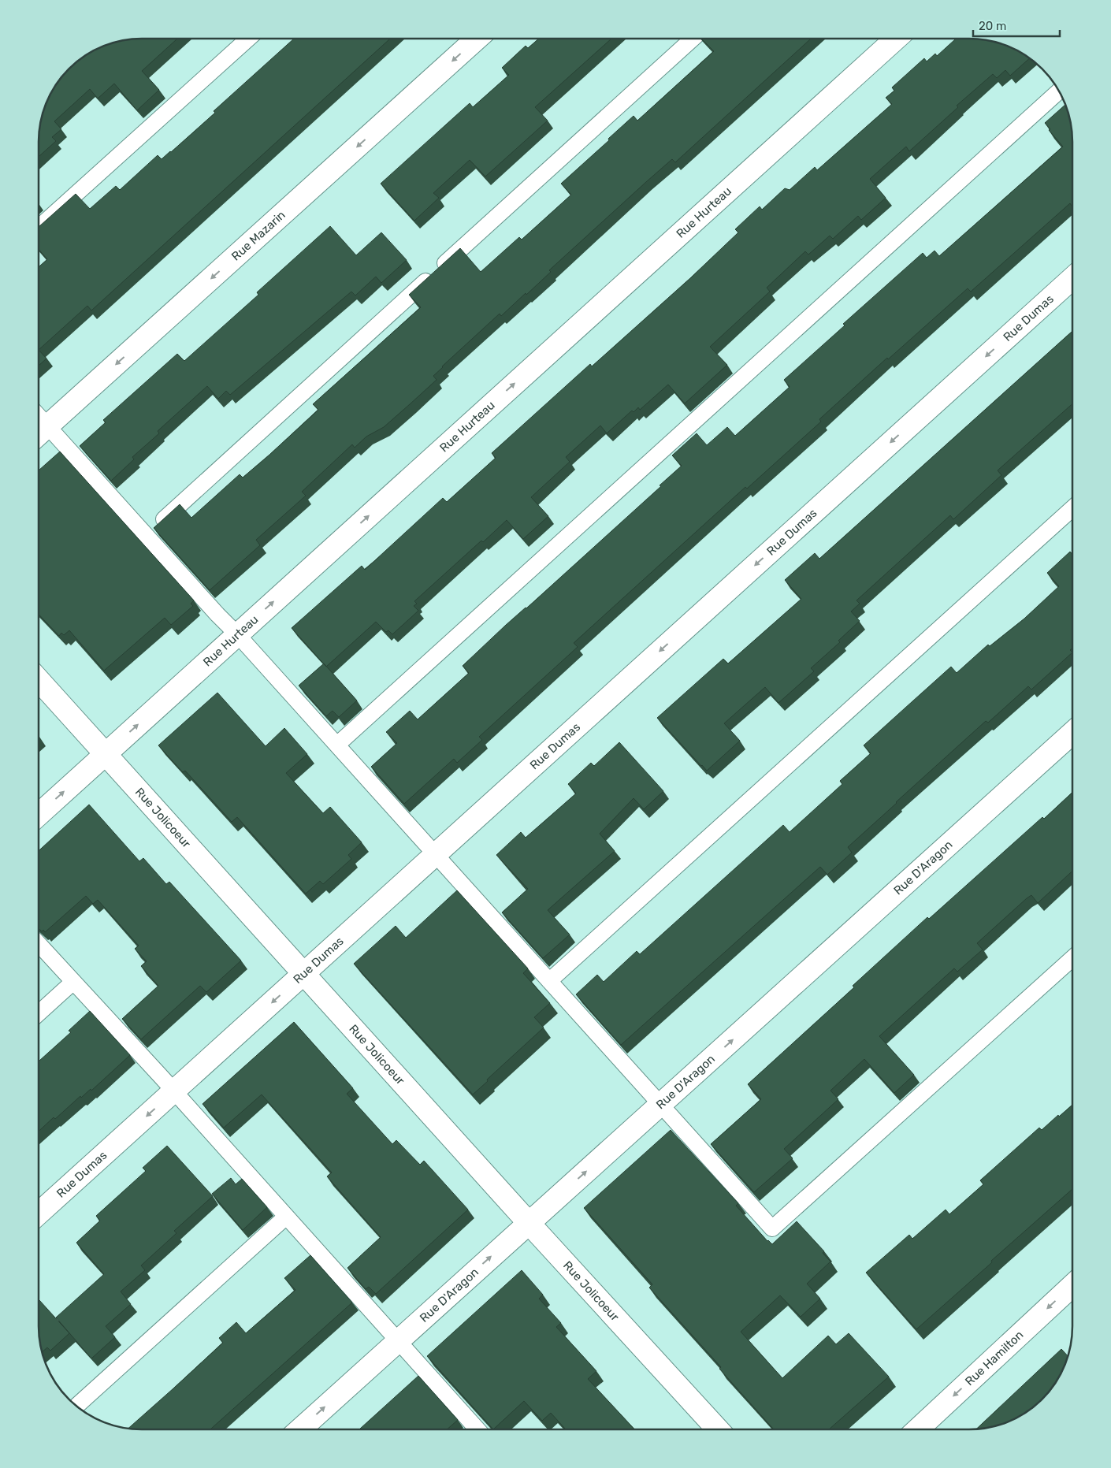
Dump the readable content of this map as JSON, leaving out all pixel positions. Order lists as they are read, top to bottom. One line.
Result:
{"streets":{"street":["Rue Hurteau","Rue Mazarin","Rue Dumas","Rue Jolicoeur","Rue D'Aragon","Rue Hamilton"]},"crossings":[["Rue Hurteau","Rue Jolicoeur"],["Rue Dumas","Rue Jolicoeur"],["Rue Jolicoeur","Rue D'Aragon"]],"one_way":["Rue Hurteau","Rue Mazarin","Rue Dumas","Rue D'Aragon","Rue Hamilton"],"scale_bar":"20 m"}
